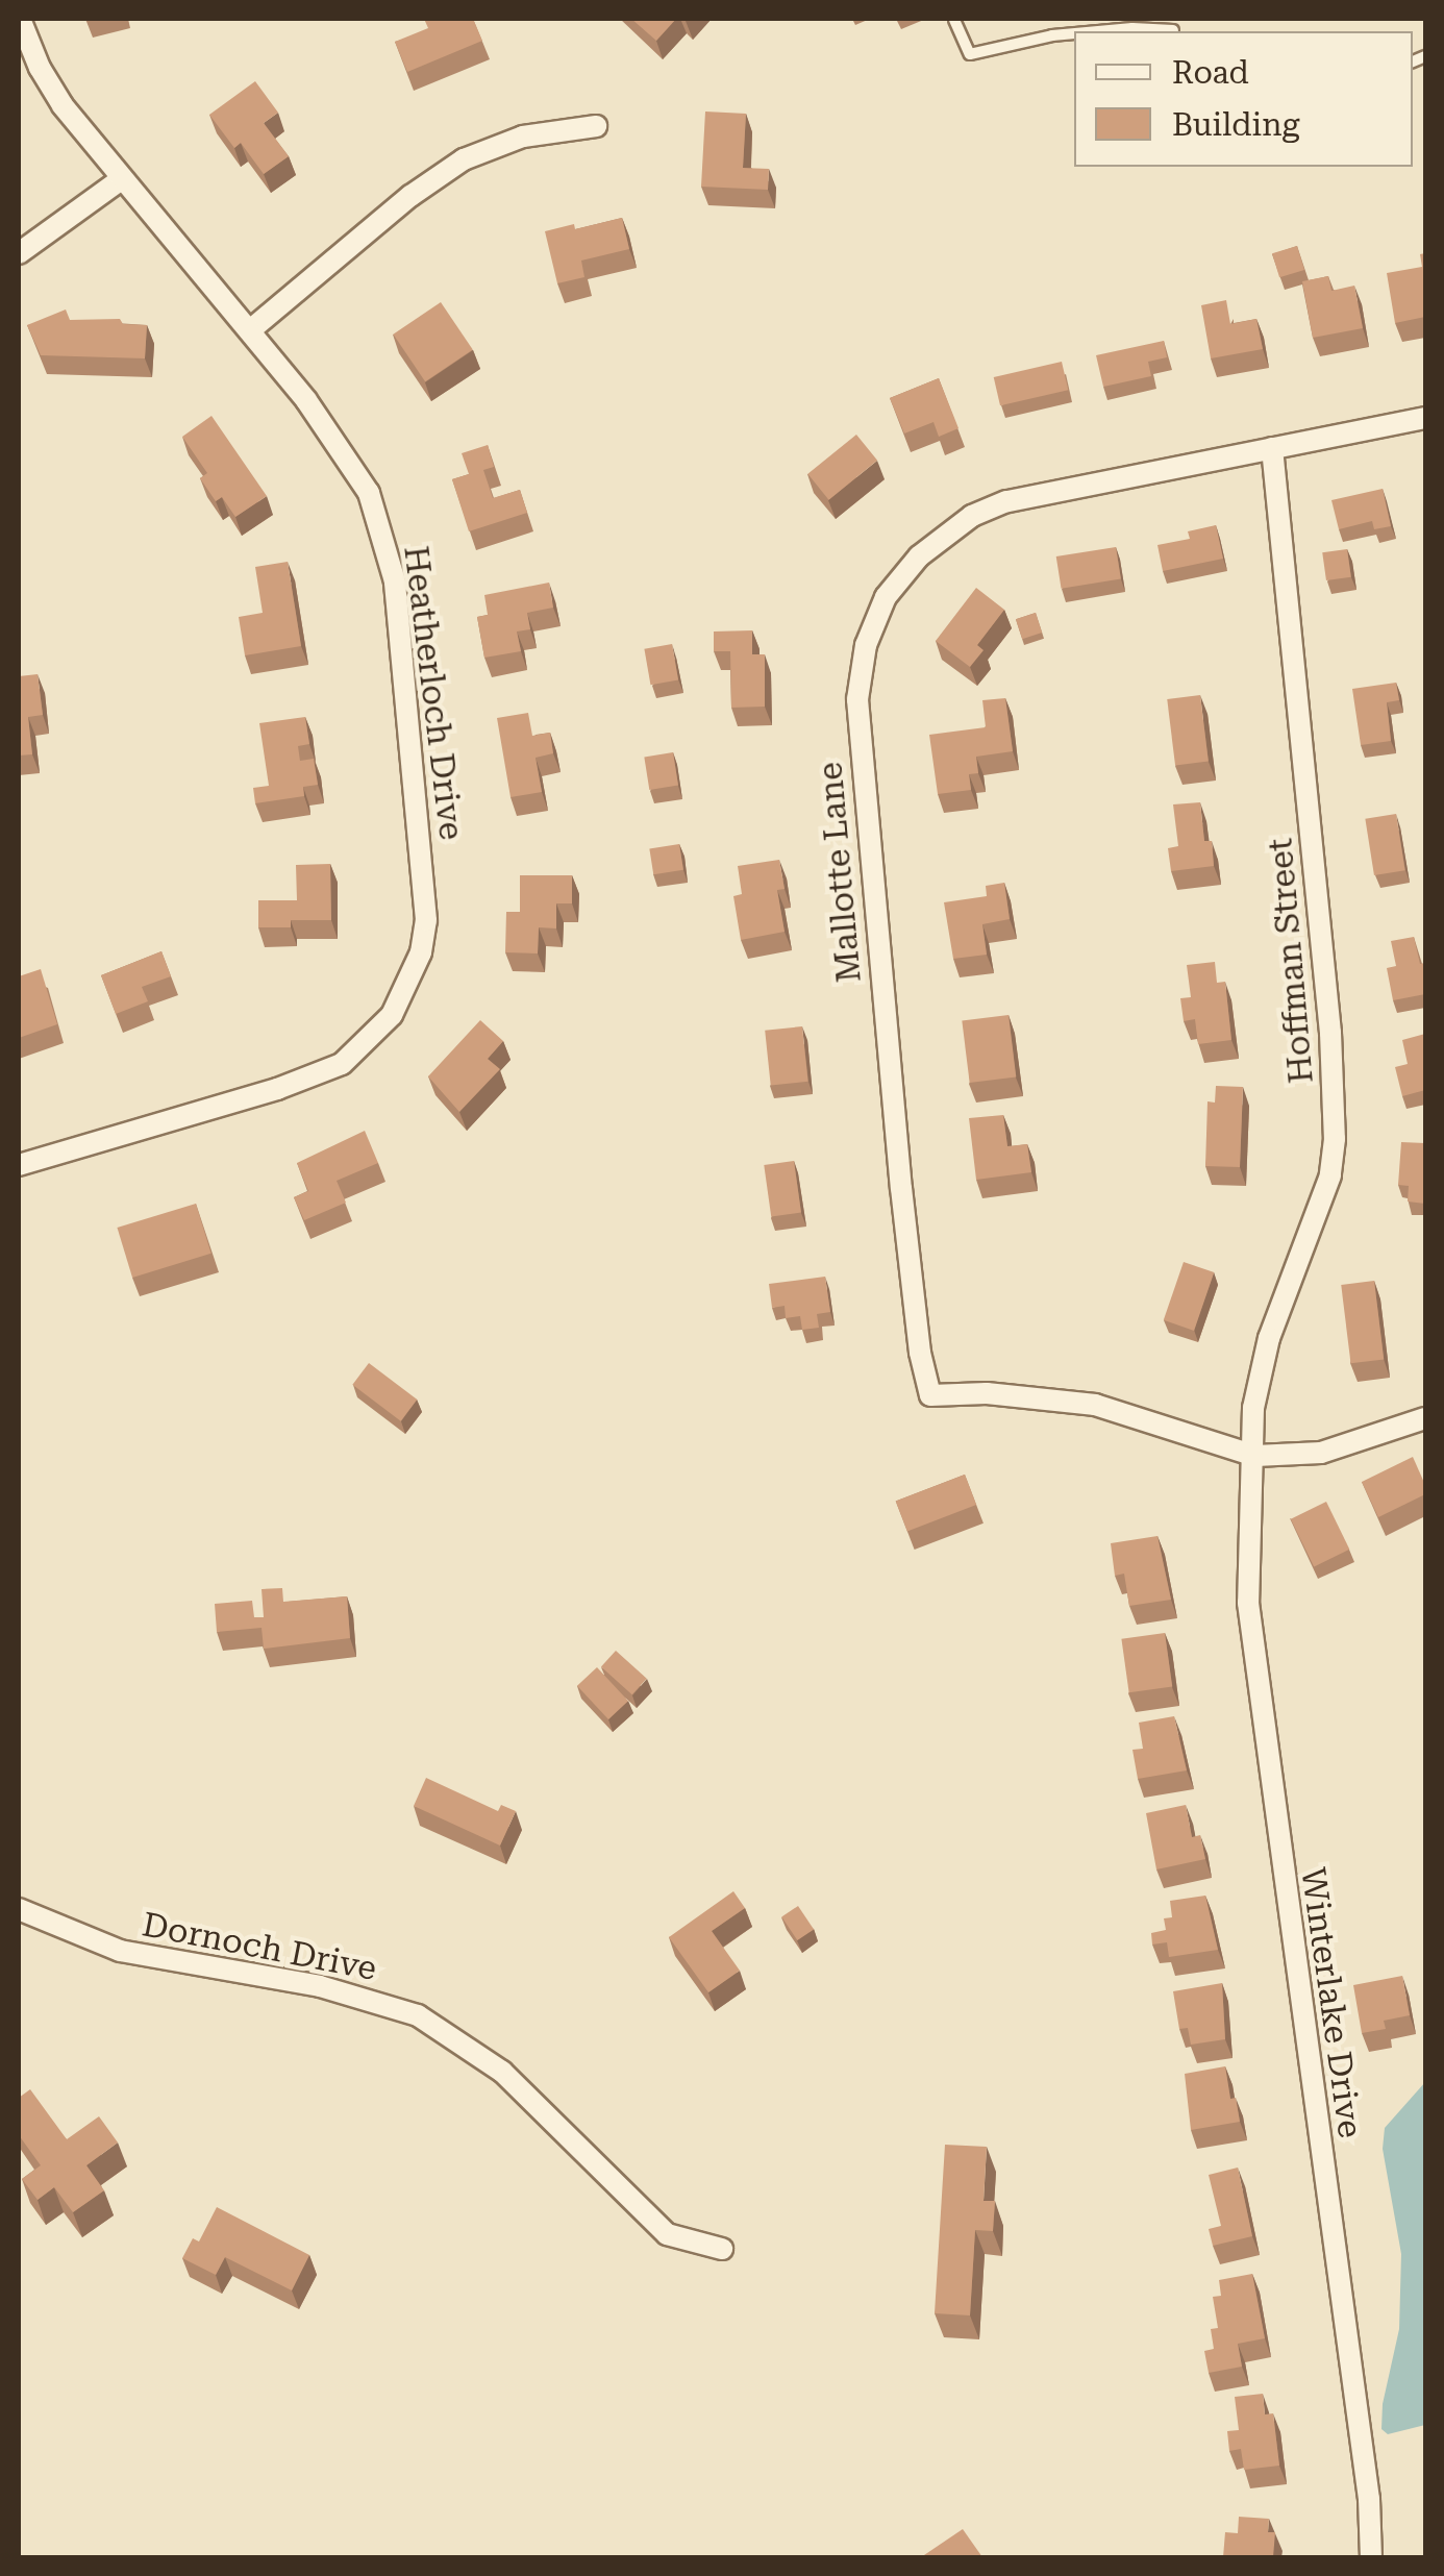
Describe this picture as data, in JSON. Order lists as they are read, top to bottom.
{
  "streets": {
    "street": [
      "Heatherloch Drive",
      "Mallotte Lane",
      "Hoffman Street",
      "Dornoch Drive",
      "Winterlake Drive"
    ]
  },
  "crossings": [
    ["Mallotte Lane", "Hoffman Street"],
    ["Mallotte Lane", "Winterlake Drive"],
    ["Hoffman Street", "Winterlake Drive"]
  ],
  "legend": ["Road", "Building"]
}
